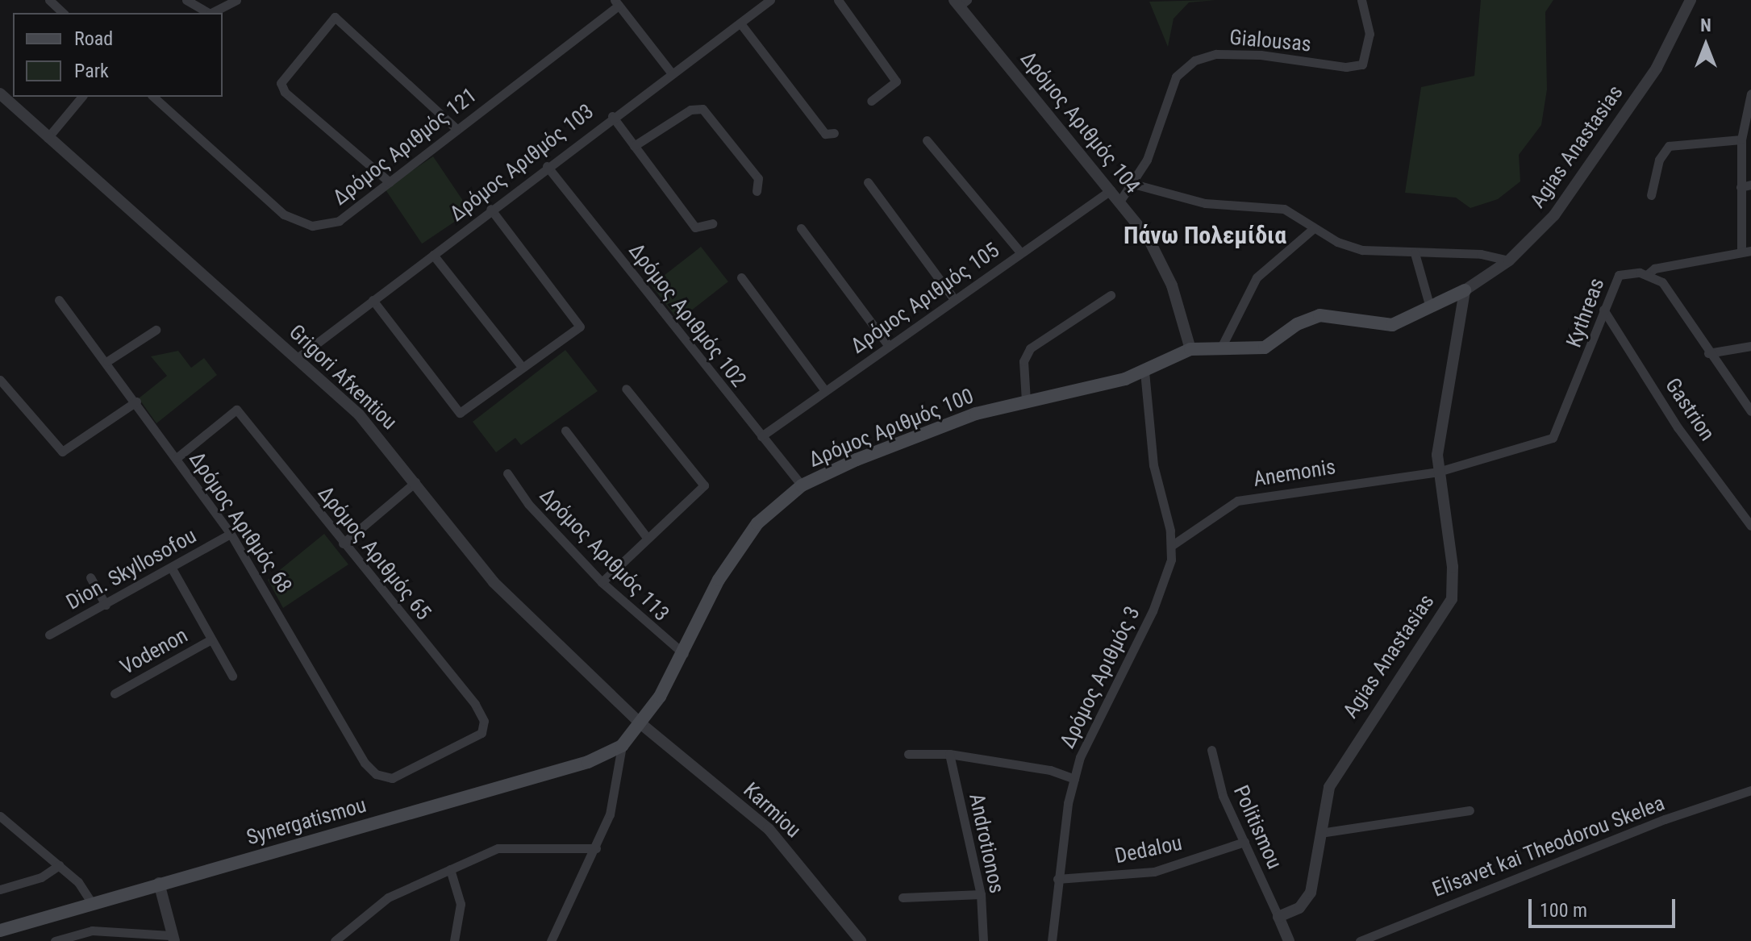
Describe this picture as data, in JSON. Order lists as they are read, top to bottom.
{
  "streets": {
    "main road": ["Agias Anastasias", "Δρόμος Αριθμός 100", "Synergatismou"],
    "street": [
      "Gialousas",
      "Δρόμος Αριθμός 104",
      "Δρόμος Αριθμός 121",
      "Δρόμος Αριθμός 103",
      "Δρόμος Αριθμός 105",
      "Kythreas",
      "Δρόμος Αριθμός 102",
      "Grigori Afxentiou",
      "Gastrion",
      "Anemonis",
      "Δρόμος Αριθμός 68",
      "Δρόμος Αριθμός 65",
      "Δρόμος Αριθμός 113",
      "Dion. Skyllosofou",
      "Vodenon",
      "Δρόμος Αριθμός 3",
      "Karmiou",
      "Politismou",
      "Androtionos",
      "Elisavet kai Theodorou Skelea",
      "Dedalou"
    ]
  },
  "crossings": [
    ["Gialousas", "Δρόμος Αριθμός 104"],
    ["Δρόμος Αριθμός 104", "Agias Anastasias"],
    ["Δρόμος Αριθμός 104", "Δρόμος Αριθμός 105"],
    ["Δρόμος Αριθμός 104", "Δρόμος Αριθμός 100"],
    ["Agias Anastasias", "Kythreas"],
    ["Agias Anastasias", "Δρόμος Αριθμός 100"],
    ["Agias Anastasias", "Anemonis"],
    ["Agias Anastasias", "Politismou"],
    ["Δρόμος Αριθμός 103", "Δρόμος Αριθμός 102"],
    ["Δρόμος Αριθμός 103", "Grigori Afxentiou"],
    ["Δρόμος Αριθμός 105", "Δρόμος Αριθμός 102"],
    ["Kythreas", "Gastrion"],
    ["Kythreas", "Anemonis"],
    ["Δρόμος Αριθμός 102", "Δρόμος Αριθμός 100"],
    ["Grigori Afxentiou", "Δρόμος Αριθμός 100"],
    ["Grigori Afxentiou", "Karmiou"],
    ["Δρόμος Αριθμός 100", "Δρόμος Αριθμός 113"],
    ["Δρόμος Αριθμός 100", "Karmiou"],
    ["Δρόμος Αριθμός 100", "Synergatismou"],
    ["Anemonis", "Δρόμος Αριθμός 3"],
    ["Δρόμος Αριθμός 68", "Δρόμος Αριθμός 65"],
    ["Δρόμος Αριθμός 68", "Dion. Skyllosofou"],
    ["Δρόμος Αριθμός 3", "Dedalou"],
    ["Politismou", "Dedalou"]
  ],
  "districts": ["Πάνω Πολεμίδια"],
  "legend": ["Road", "Park"],
  "scale_bar": "100 m",
  "north": "top"
}
